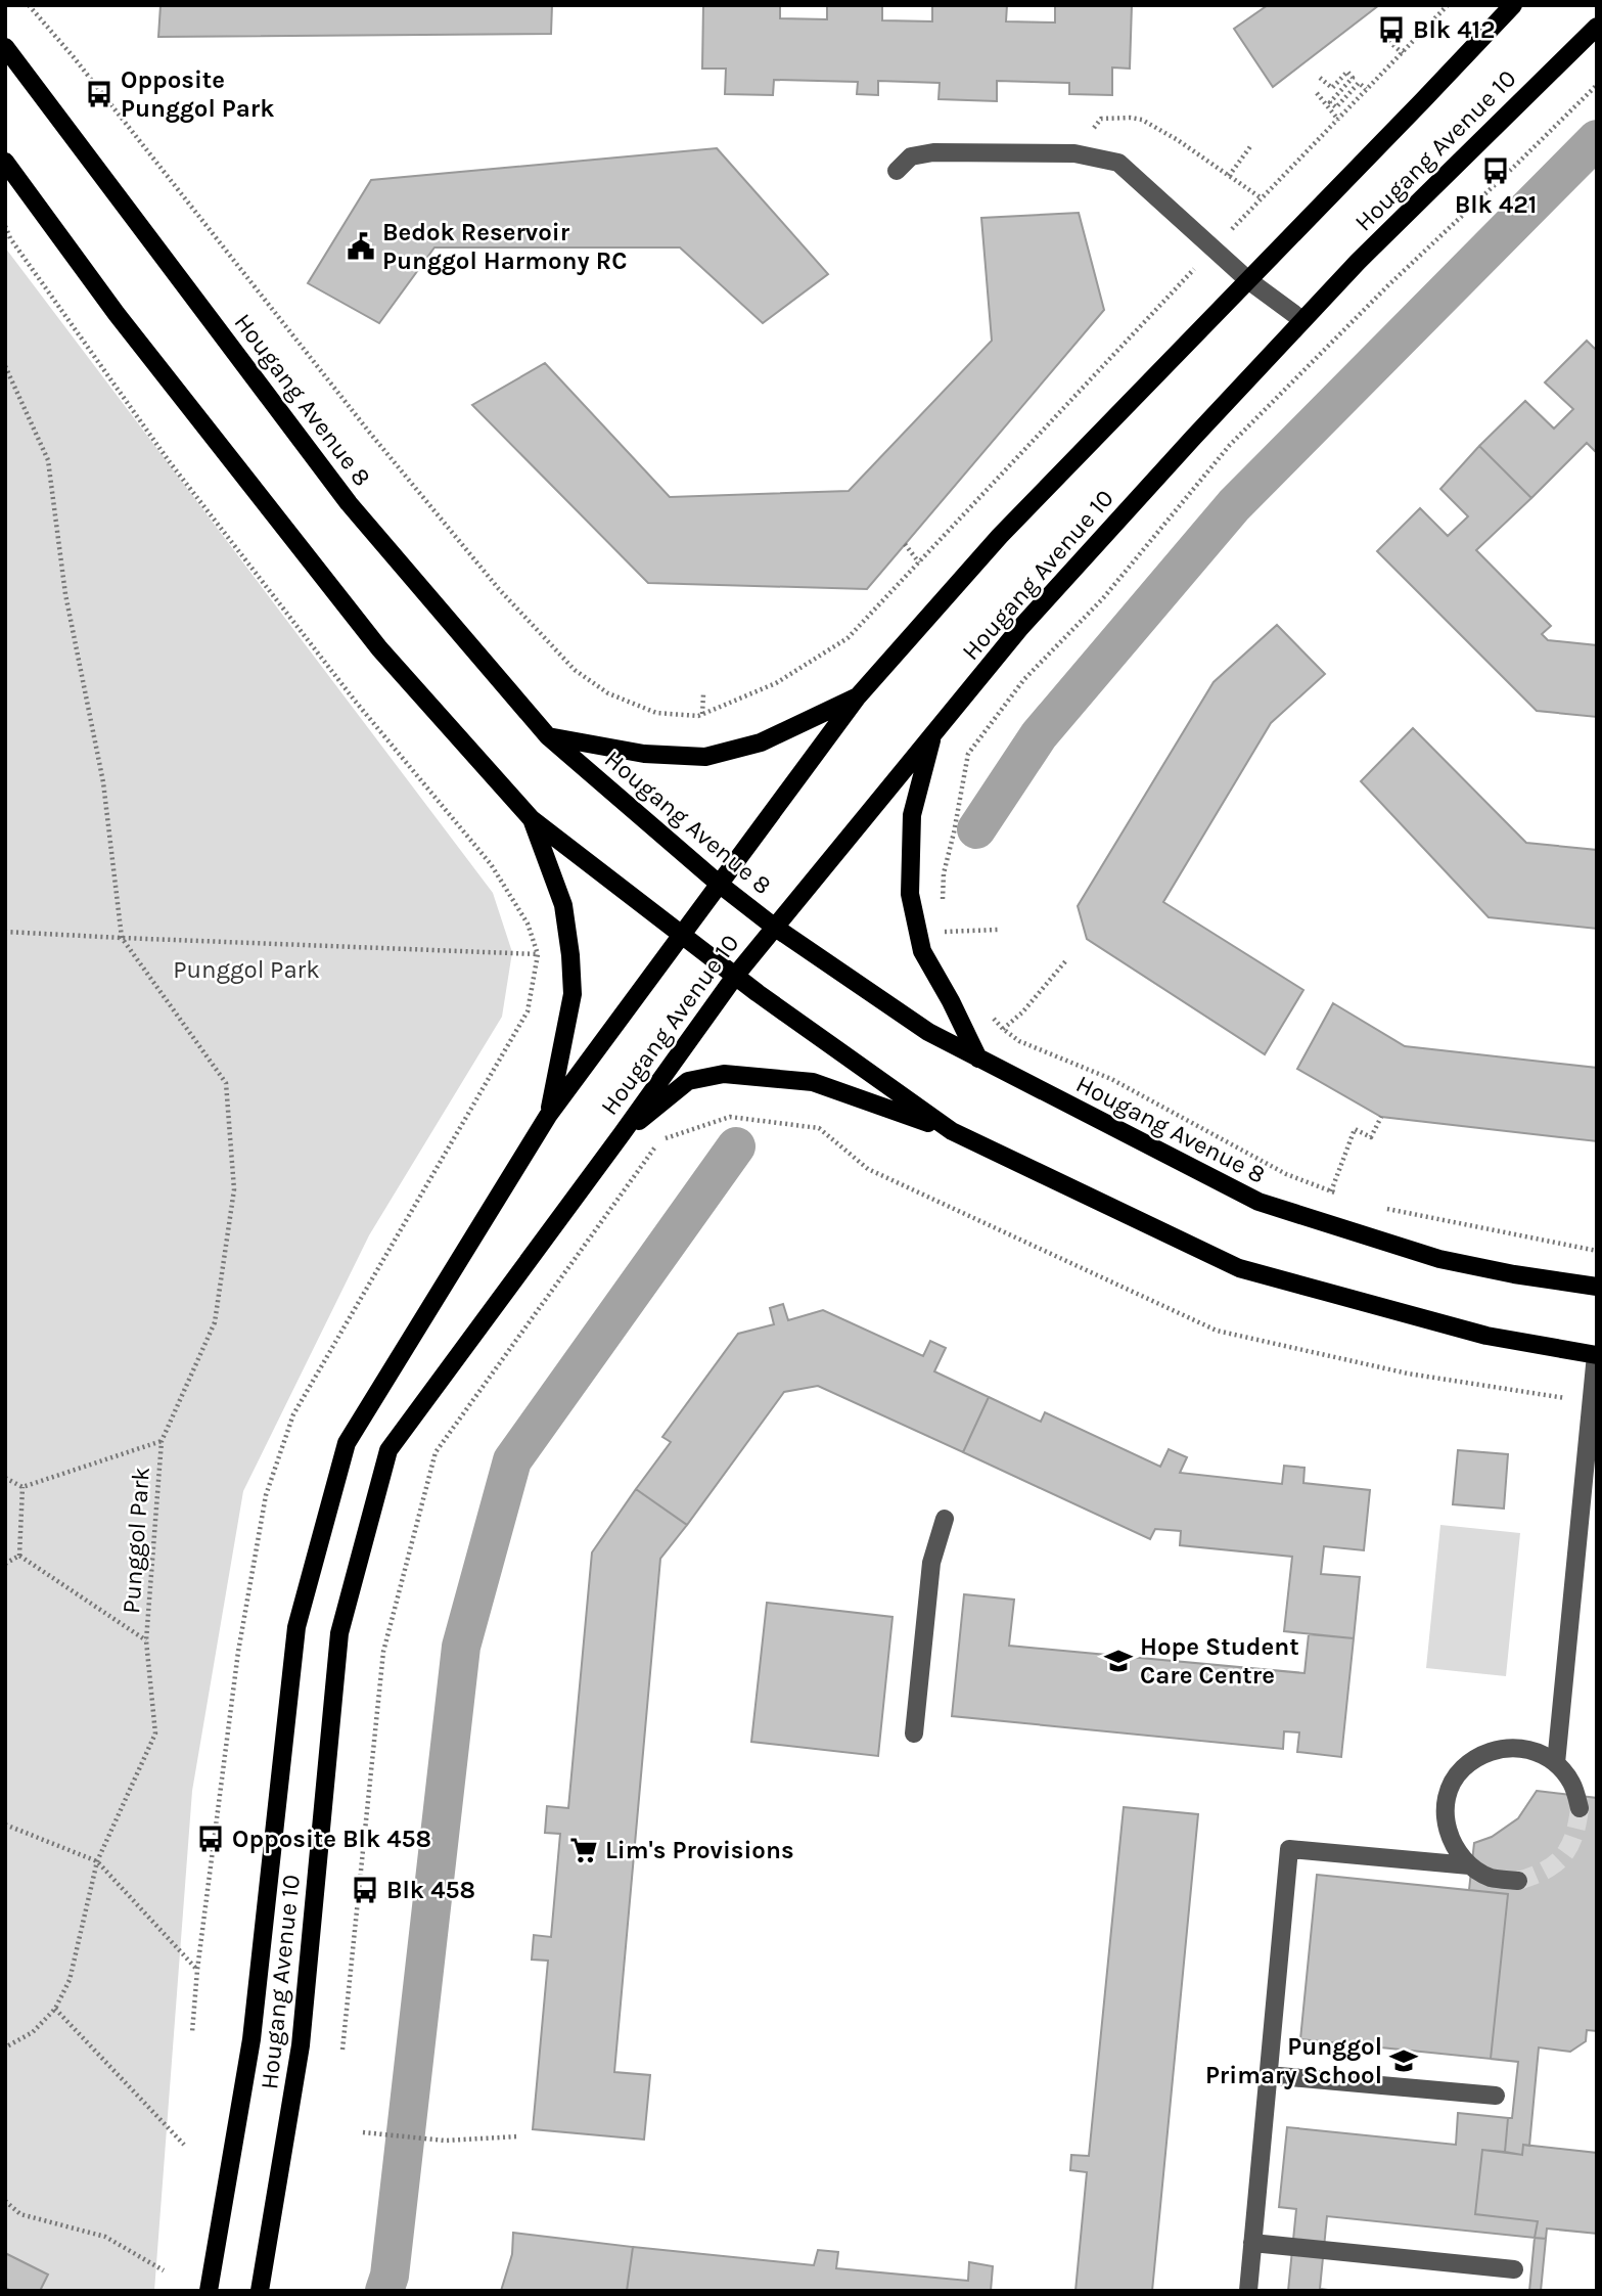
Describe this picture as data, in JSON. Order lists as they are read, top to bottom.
{
  "streets": {
    "main road": ["Hougang Avenue 10", "Hougang Avenue 8"],
    "path": ["Punggol Park"]
  },
  "crossings": [
    ["Hougang Avenue 10", "Hougang Avenue 8"]
  ],
  "parks": ["Punggol Park"],
  "places": {
    "bus stop": [
      "Blk 412",
      "Opposite Punggol Park",
      "Blk 421",
      "Opposite Blk 458",
      "Blk 458"
    ],
    "public building": ["Bedok Reservoir Punggol Harmony RC"],
    "school or university": ["Hope Student Care Centre", "Punggol Primary School"],
    "supermarket": ["Lim's Provisions"]
  }
}
